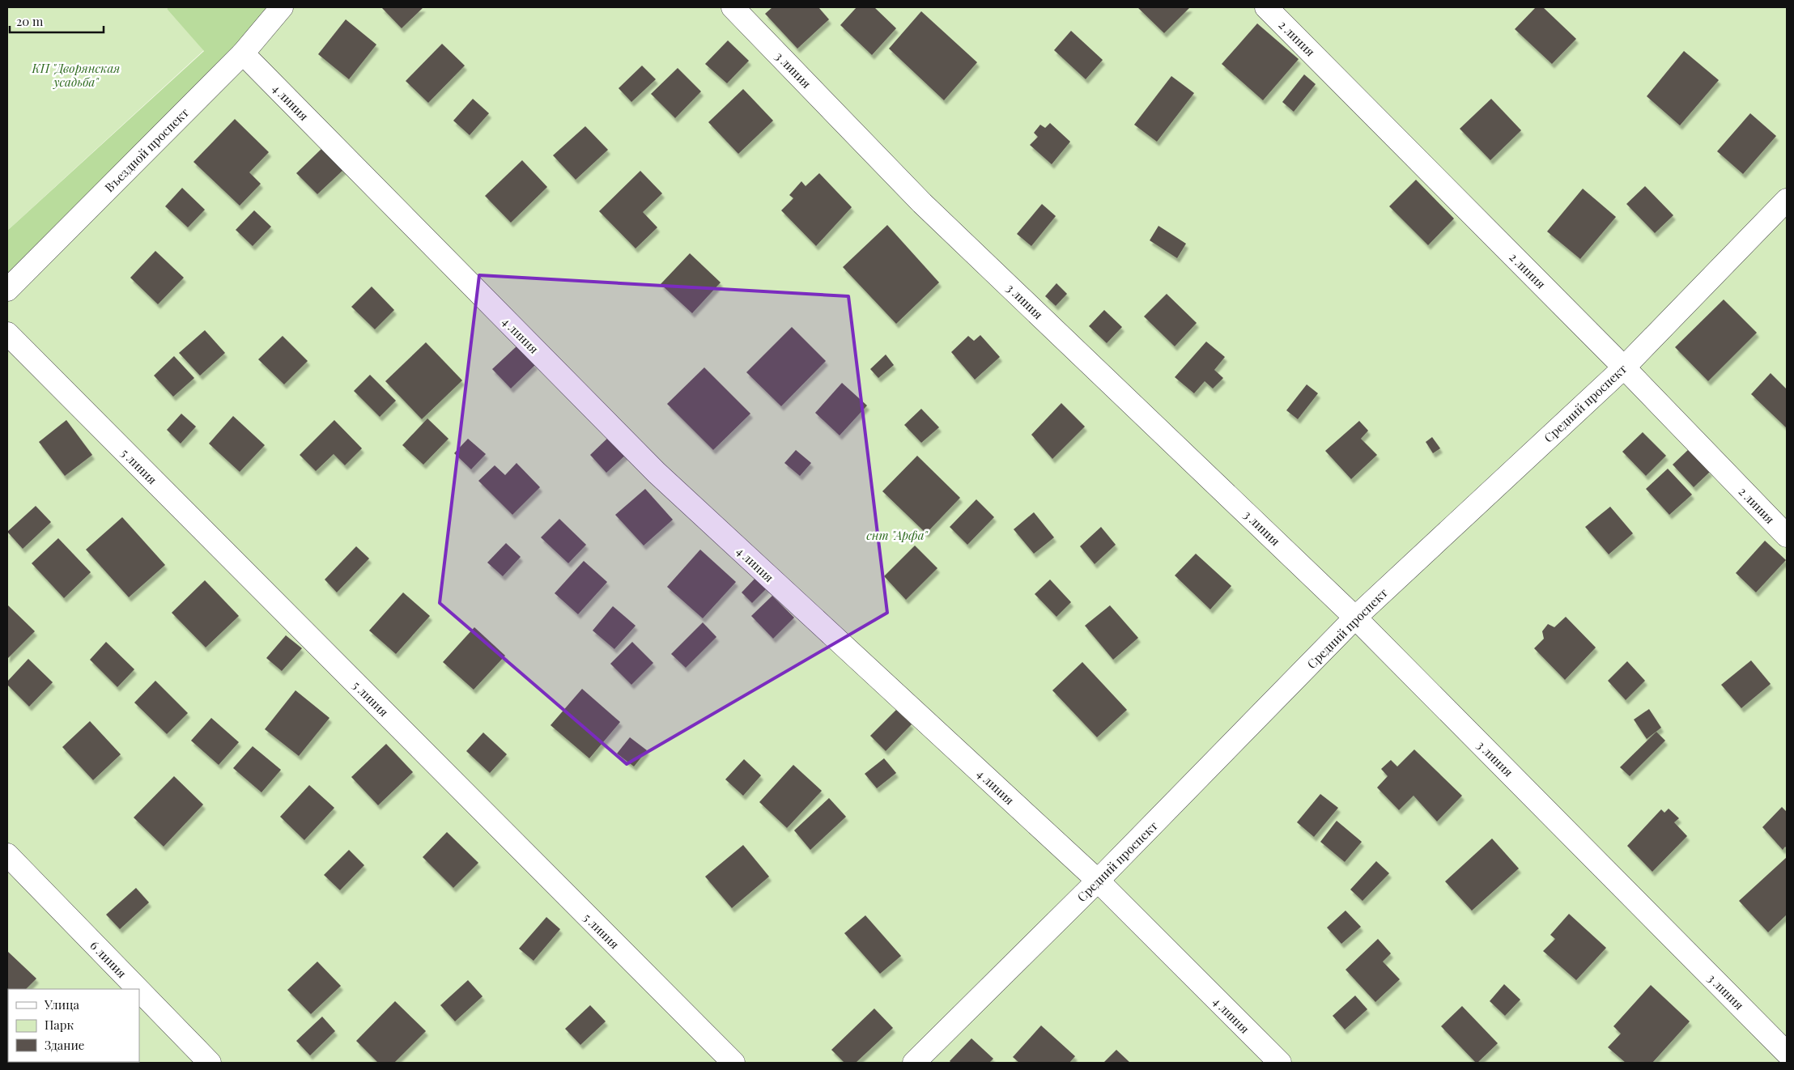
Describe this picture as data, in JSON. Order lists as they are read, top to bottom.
{
  "streets": {
    "street": [
      "2 линия",
      "3 линия",
      "4 линия",
      "Въездной проспект",
      "Средний проспект",
      "5 линия",
      "6 линия"
    ]
  },
  "crossings": [
    ["2 линия", "Средний проспект"],
    ["3 линия", "Средний проспект"],
    ["4 линия", "Въездной проспект"],
    ["4 линия", "Средний проспект"]
  ],
  "parks": ["КП \"Дворянская усадьба\"", "снт \"Арфа\""],
  "legend": ["Улица", "Парк", "Здание"],
  "scale_bar": "20 m"
}
